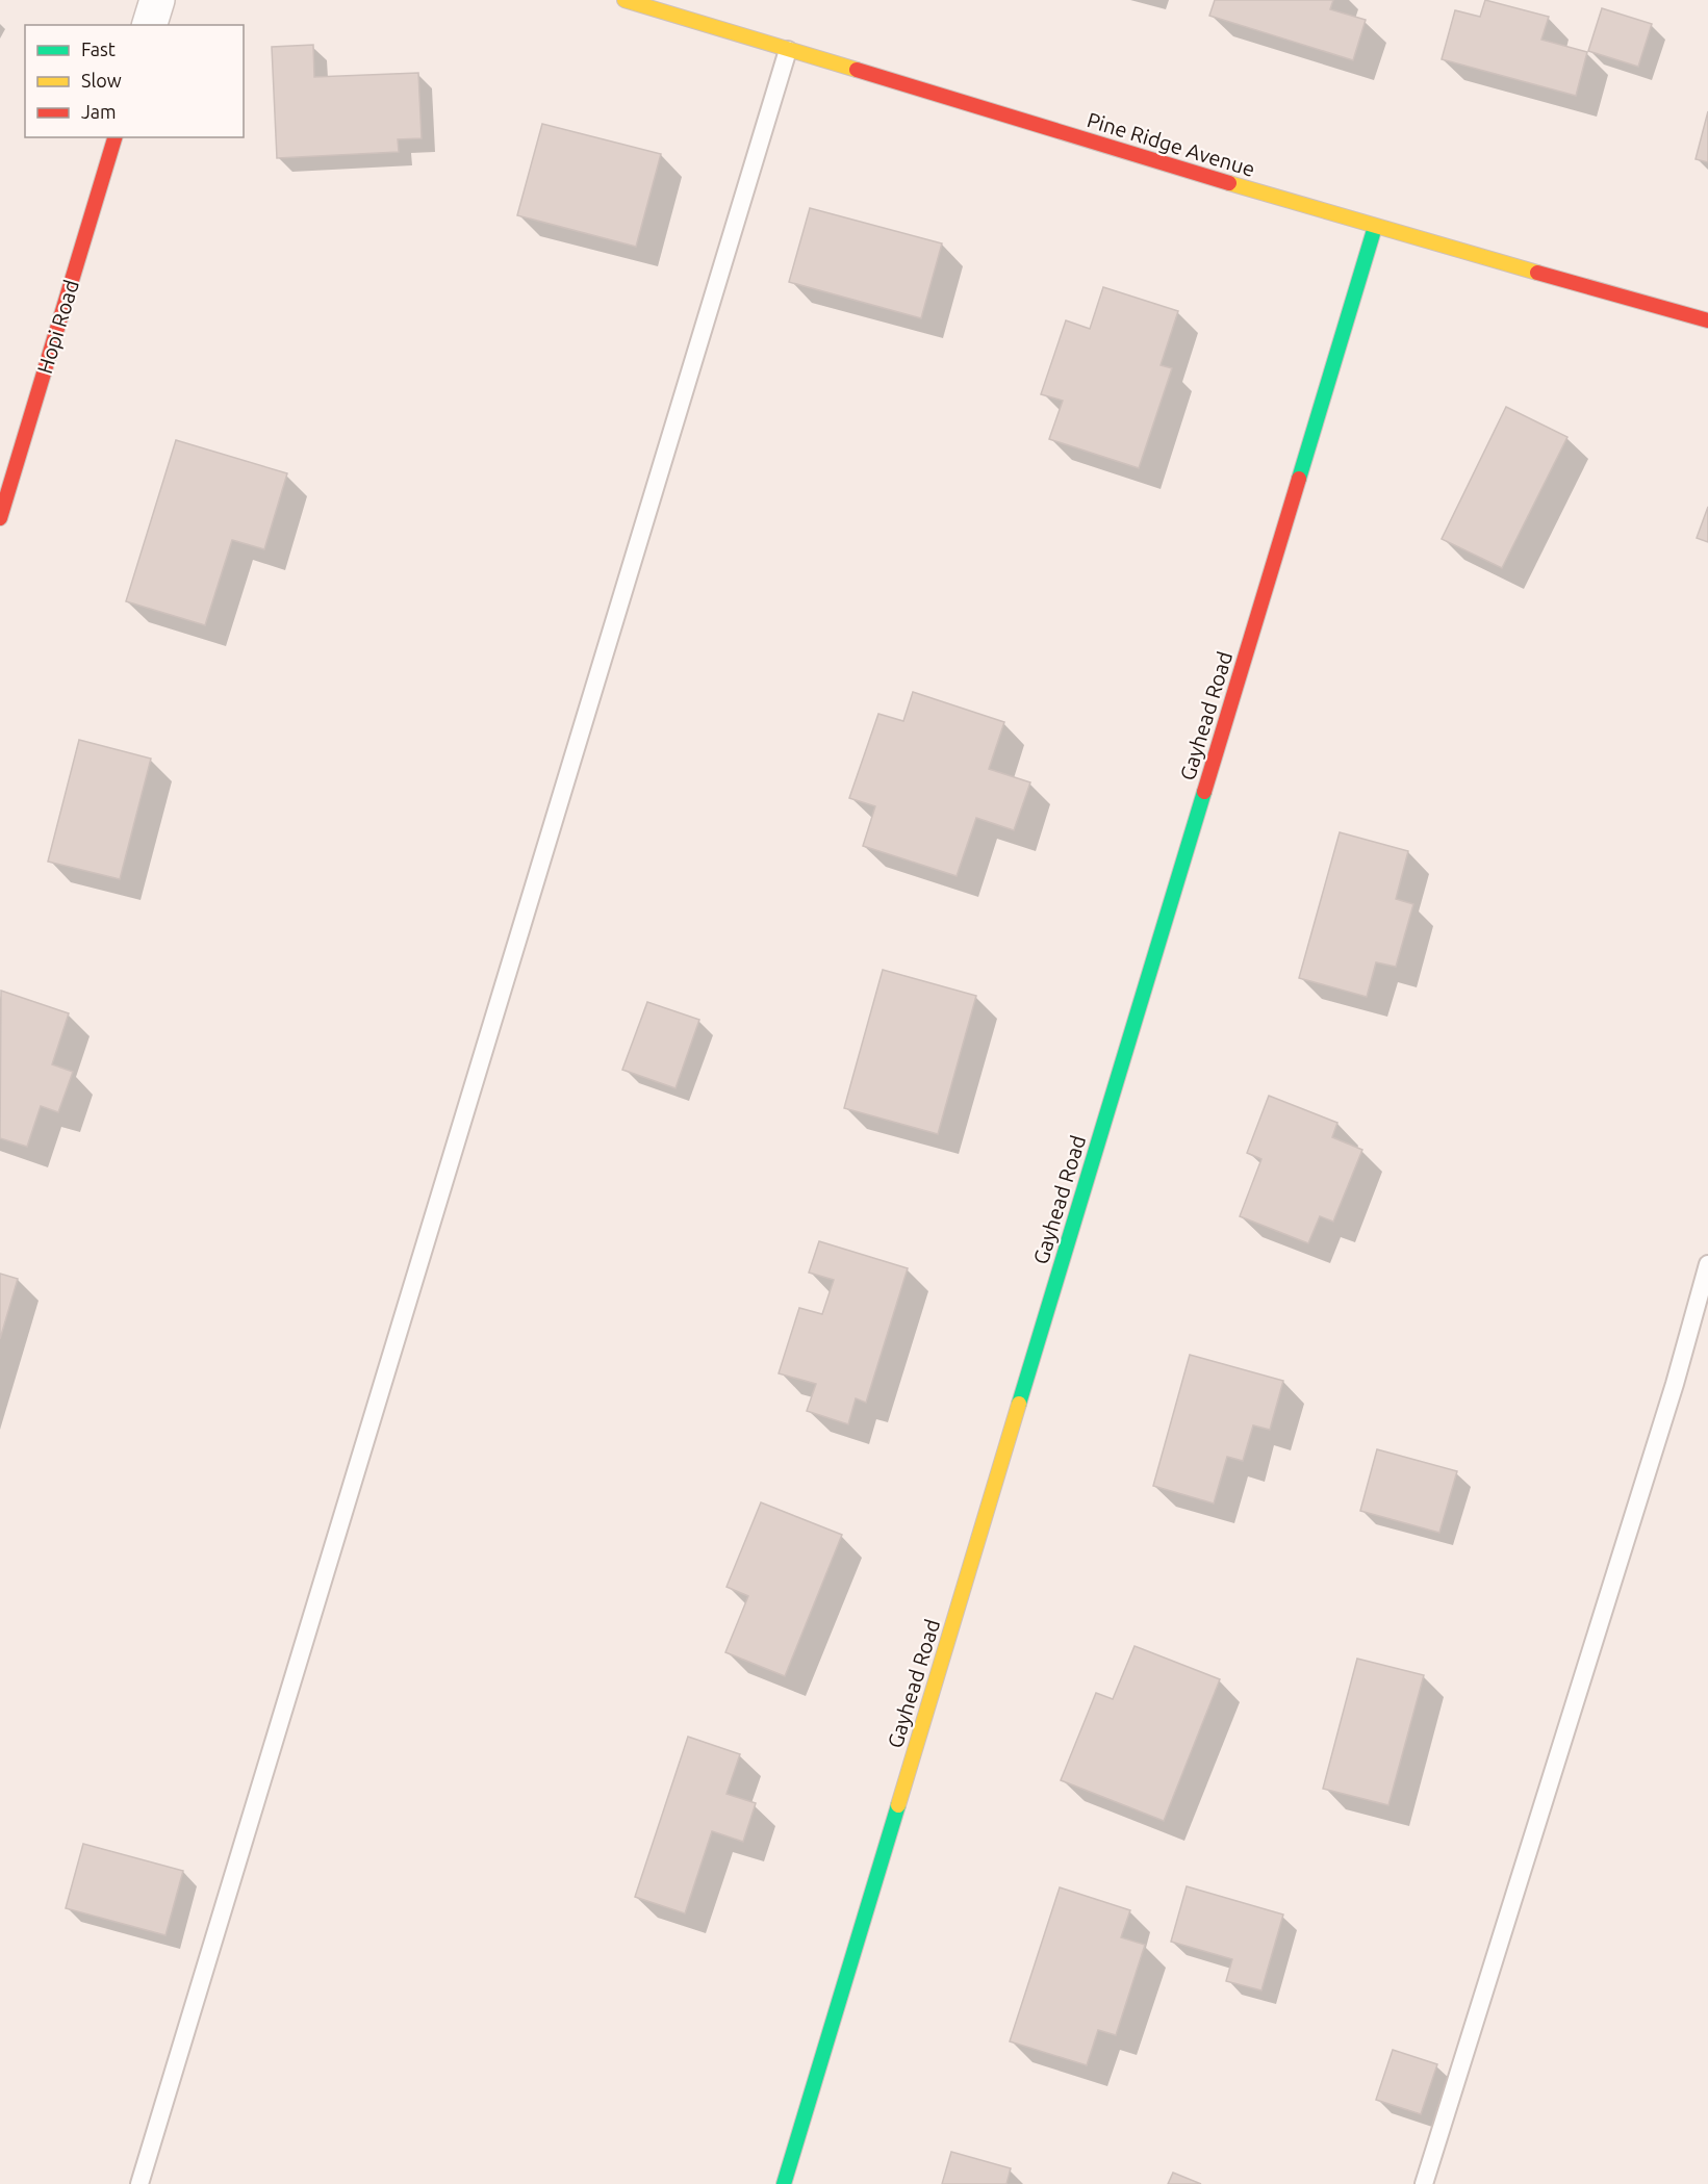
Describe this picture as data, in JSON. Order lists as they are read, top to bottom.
{
  "streets": {
    "street": ["Pine Ridge Avenue", "Hopi Road", "Gayhead Road"]
  },
  "crossings": [
    ["Pine Ridge Avenue", "Gayhead Road"]
  ],
  "legend": ["Fast", "Slow", "Jam"]
}
